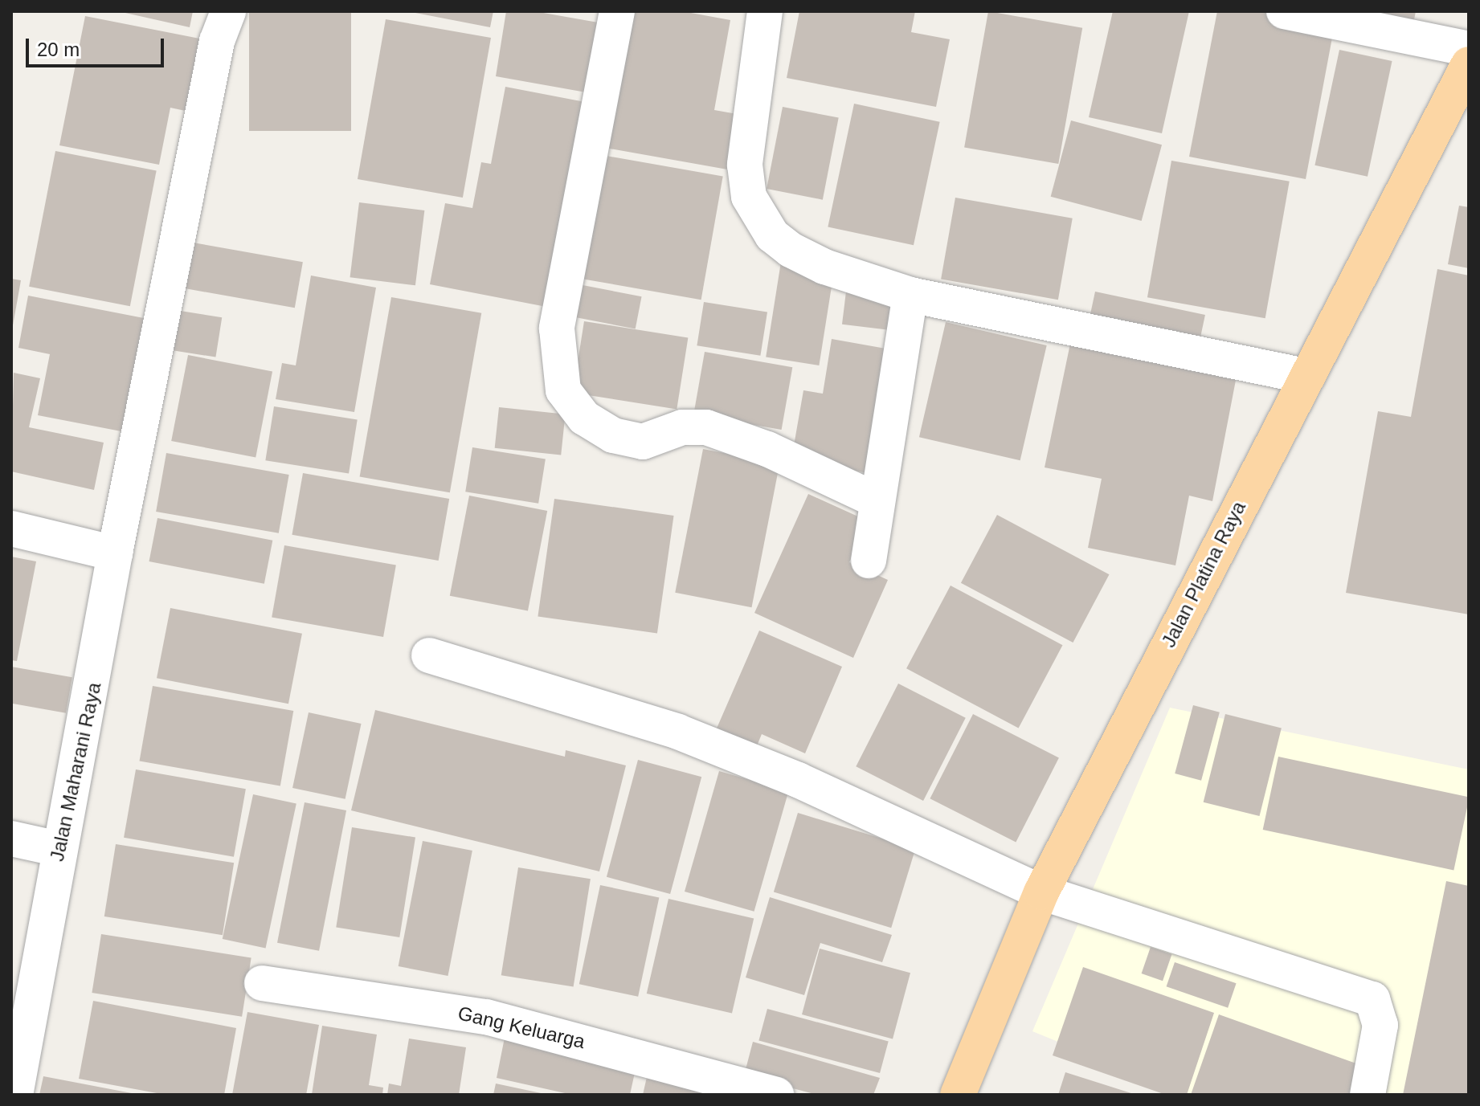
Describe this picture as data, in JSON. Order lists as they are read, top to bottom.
{
  "streets": {
    "main road": ["Jalan Platina Raya"],
    "street": ["Jalan Maharani Raya", "Gang Keluarga"]
  },
  "scale_bar": "20 m"
}
